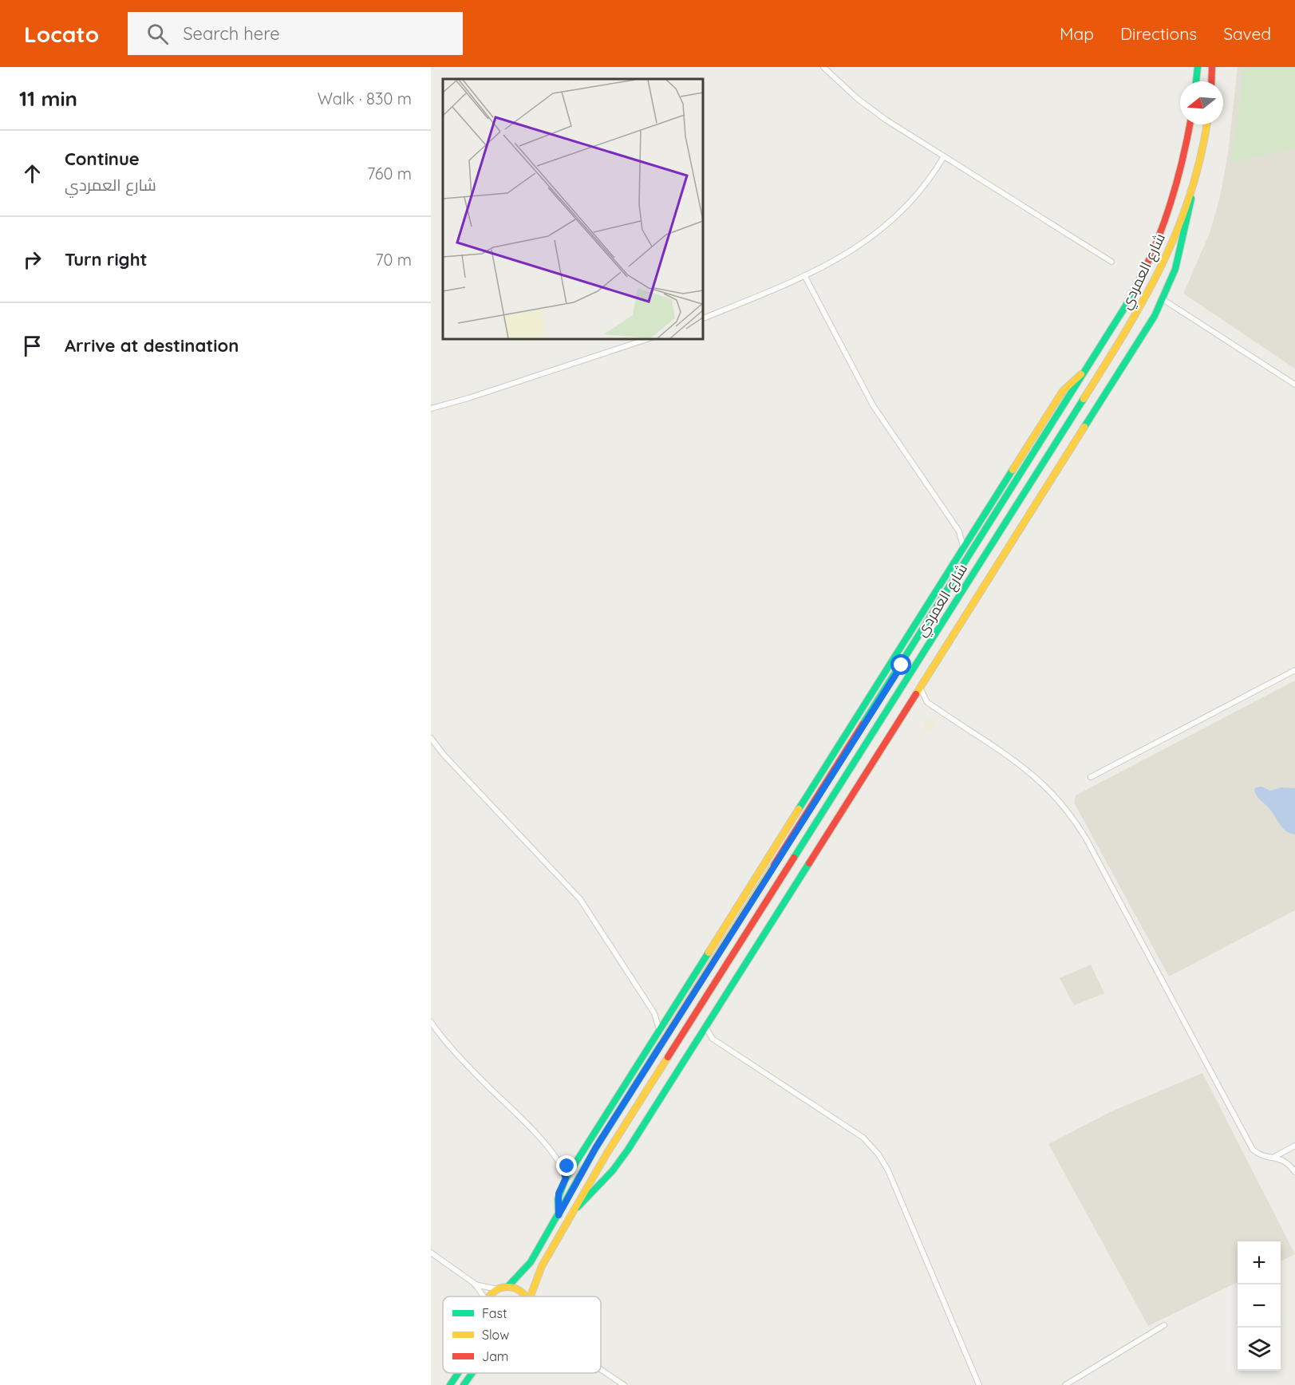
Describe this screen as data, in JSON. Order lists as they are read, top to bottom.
{
  "streets": {
    "main road": ["شارع العمردي"]
  },
  "legend": ["Fast", "Slow", "Jam"],
  "north": "left",
  "page": {
    "header": "Locato",
    "search": "Search here",
    "nav": ["Map", "Directions", "Saved"],
    "heading": ["11 min", "Walk · 830 m"],
    "list": [
      ["Continue", "شارع العمردي", "760 m"],
      ["Turn right", "70 m"],
      "Arrive at destination"
    ],
    "map_buttons": ["+", "−"]
  }
}
